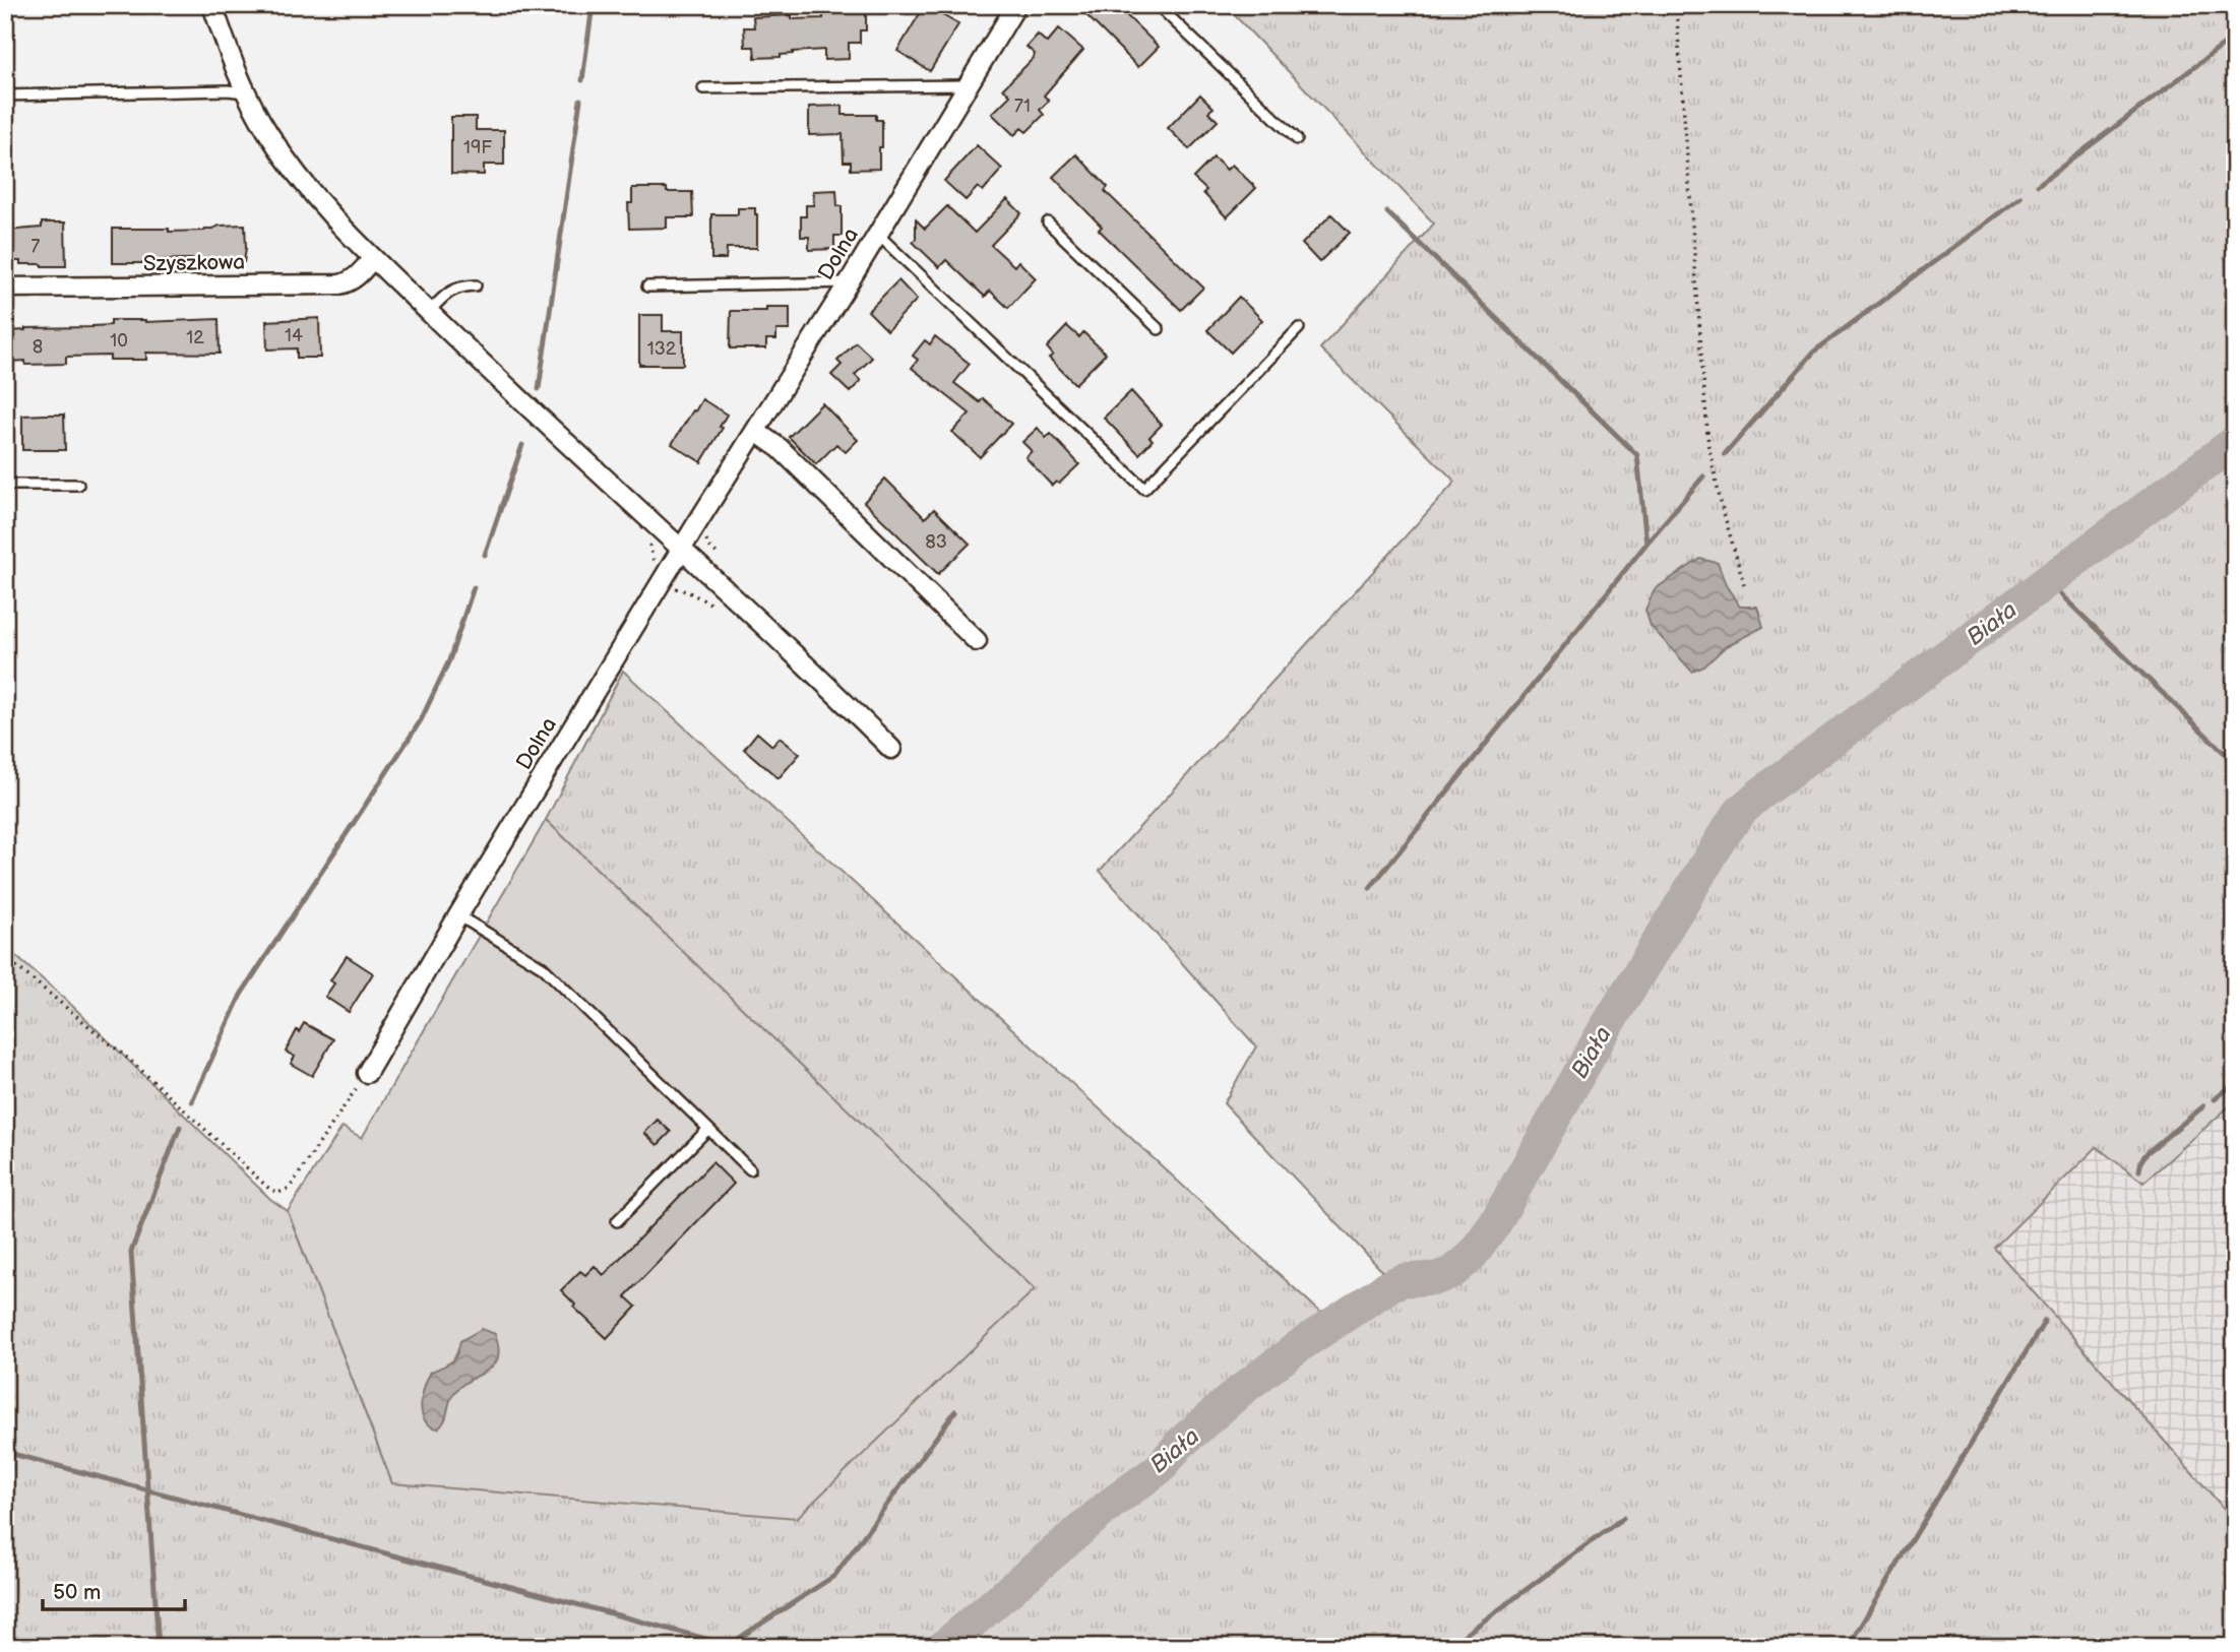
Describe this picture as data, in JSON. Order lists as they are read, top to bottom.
{
  "streets": {
    "street": ["Dolna", "Szyszkowa"]
  },
  "water": ["Biała"],
  "house_numbers": [
    "71",
    "19F",
    "7",
    "14",
    "12",
    "10",
    "8",
    "132",
    "83"
  ],
  "scale_bar": "50 m"
}
